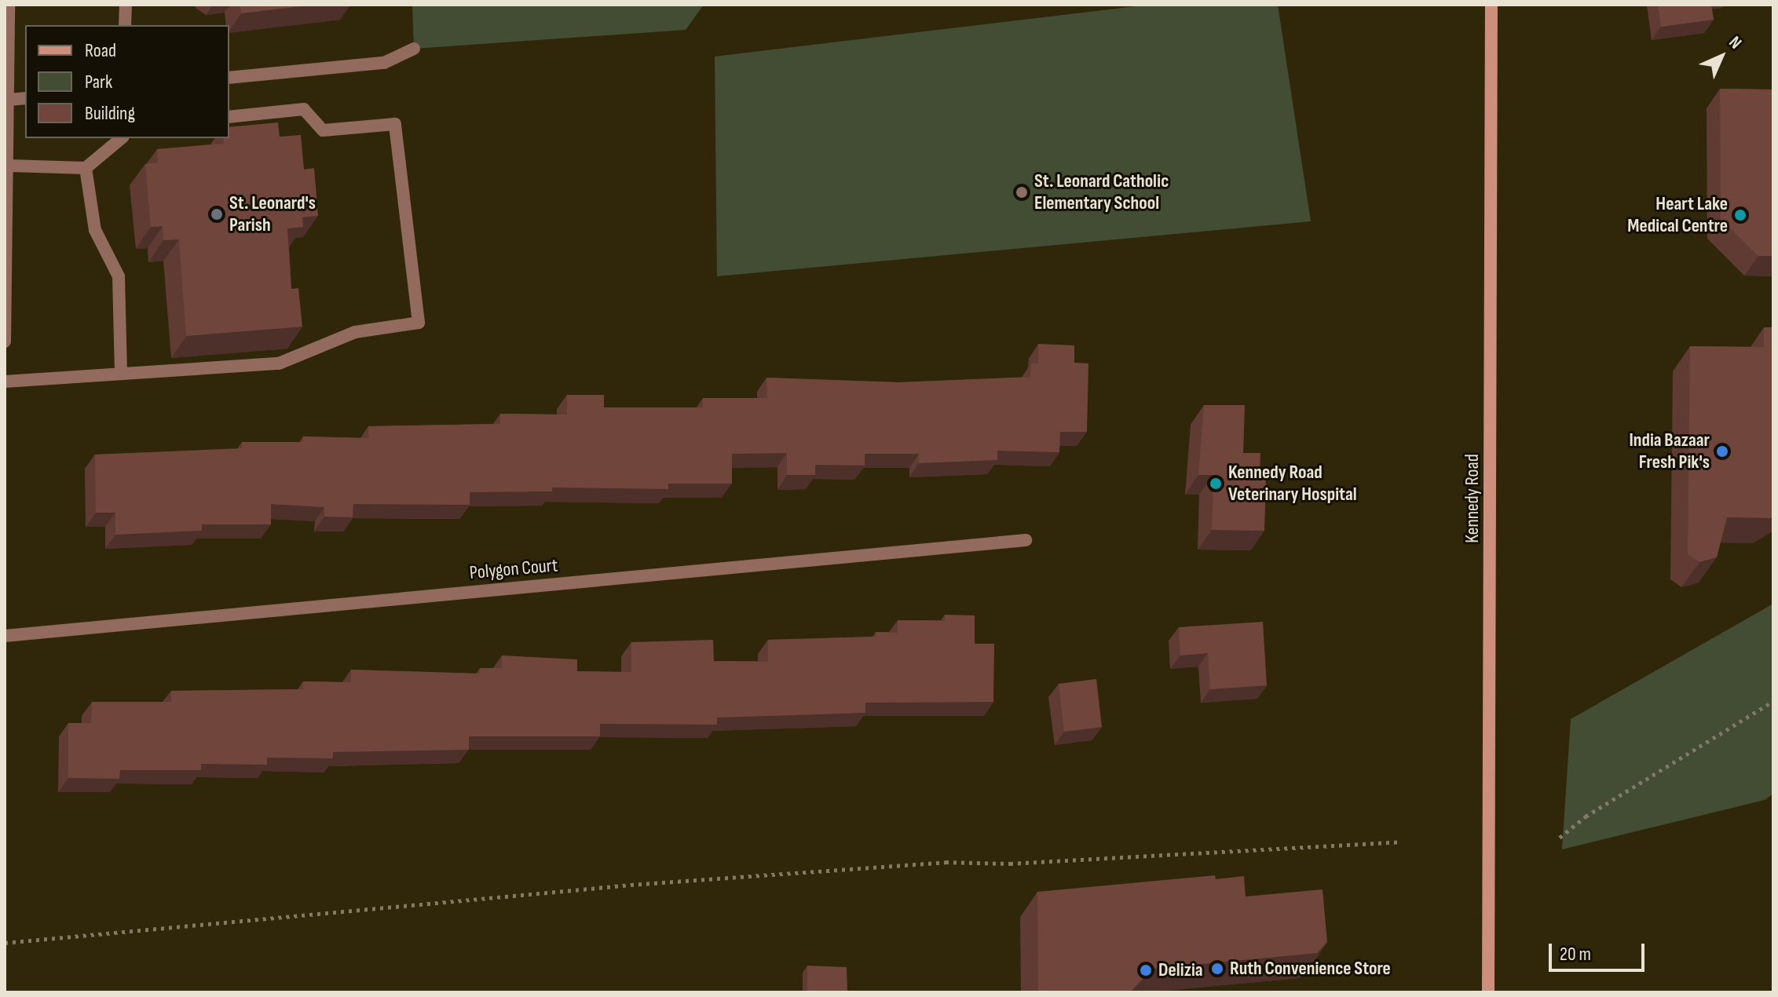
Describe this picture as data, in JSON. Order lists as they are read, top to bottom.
{
  "streets": {
    "main road": ["Kennedy Road"],
    "street": ["Polygon Court"]
  },
  "places": [
    "St. Leonard Catholic Elementary School",
    "St. Leonard's Parish",
    "Heart Lake Medical Centre",
    "India Bazaar Fresh Pik's",
    "Kennedy Road Veterinary Hospital",
    "Ruth Convenience Store",
    "Delizia"
  ],
  "legend": ["Road", "Park", "Building"],
  "scale_bar": "20 m",
  "north": "top right"
}
